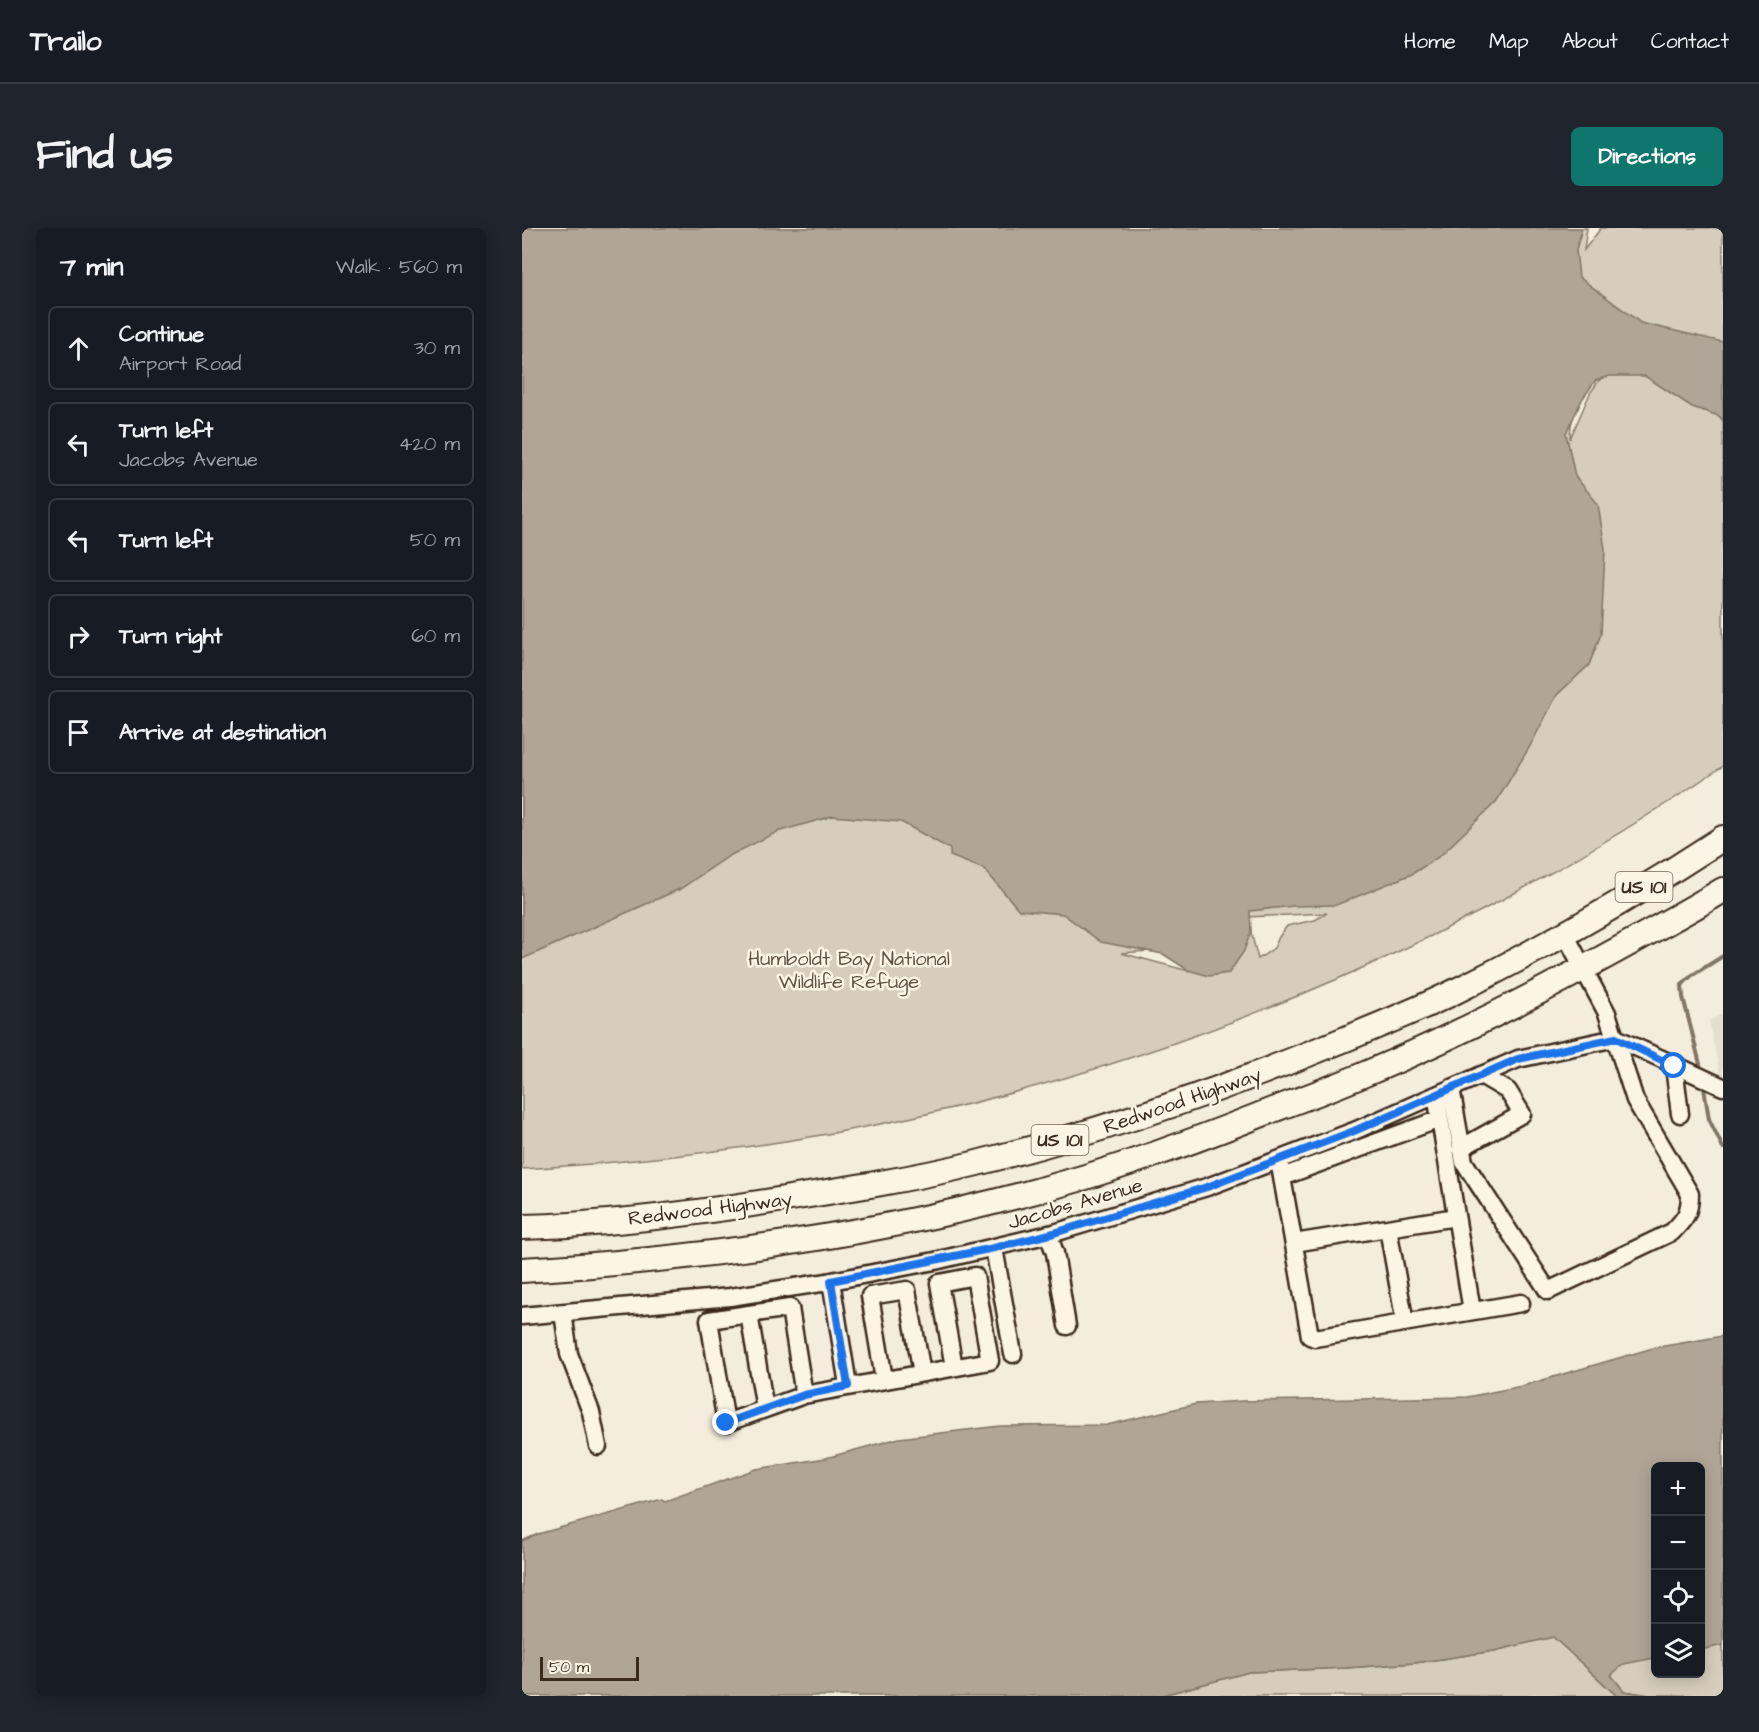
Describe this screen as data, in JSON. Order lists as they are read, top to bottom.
{
  "streets": {
    "highway": ["US 101", "Redwood Highway"],
    "street": ["Jacobs Avenue"]
  },
  "parks": ["Humboldt Bay National Wildlife Refuge"],
  "scale_bar": "50 m",
  "page": {
    "header": "Trailo",
    "nav": [
      "Home",
      "Map",
      "About",
      "Contact"
    ],
    "title": "Find us",
    "buttons": "Directions",
    "heading": ["7 min", "Walk · 560 m"],
    "list": [
      ["Continue", "Airport Road", "30 m"],
      ["Turn left", "Jacobs Avenue", "420 m"],
      ["Turn left", "50 m"],
      ["Turn right", "60 m"],
      "Arrive at destination"
    ],
    "map_buttons": ["+", "−"],
    "scale": "50 m"
  }
}
